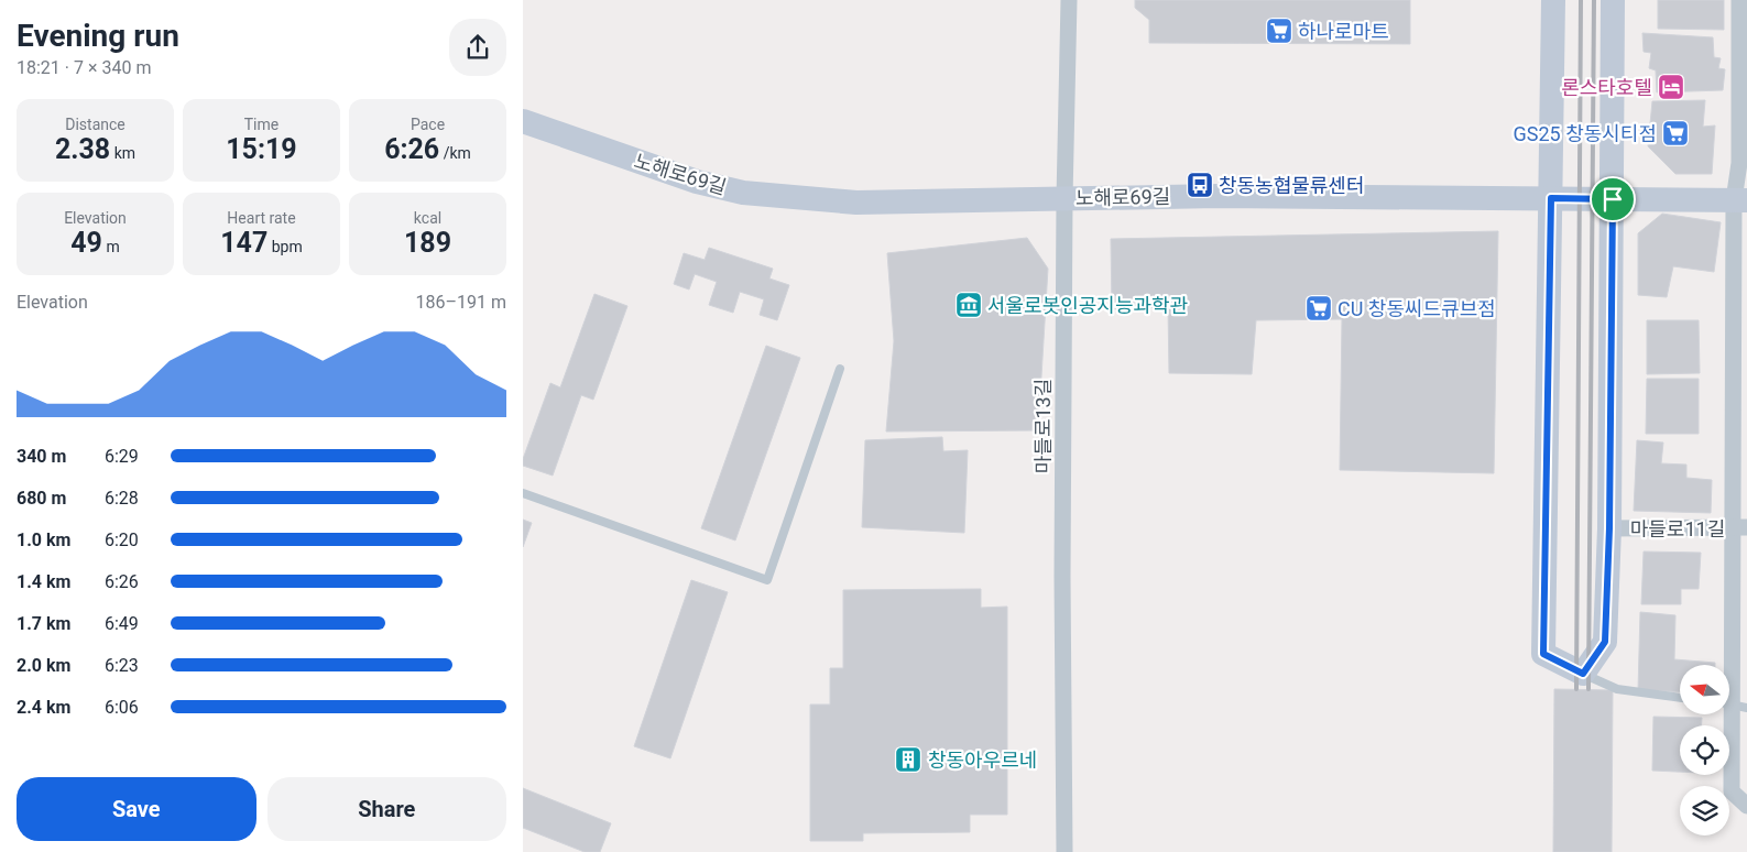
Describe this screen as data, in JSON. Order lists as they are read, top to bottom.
{
  "streets": {
    "main road": ["노해로69길", "마들로11길"],
    "street": ["마들로13길"]
  },
  "crossings": [
    ["노해로69길", "마들로13길"],
    ["노해로69길", "마들로11길"]
  ],
  "places": {
    "supermarket": ["하나로마트", "GS25 창동시티점", "CU 창동씨드큐브점"],
    "hotel": ["론스타호텔"],
    "bus stop": ["창동농협물류센터"],
    "museum": ["서울로봇인공지능과학관"],
    "building": ["창동아우르네"]
  },
  "north": "left",
  "page": {
    "heading": ["Evening run", "18:21 · 7 × 340 m"],
    "stats": [
      ["Distance", "2.38 km"],
      ["Time", "15:19"],
      ["Pace", "6:26 /km"],
      ["Elevation", "49 m"],
      ["Heart rate", "147 bpm"],
      ["kcal", "189"]
    ],
    "chart": ["Elevation", "186–191 m"],
    "list": [
      {
        "name": "340 m",
        "note": "6:29"
      },
      {
        "name": "680 m",
        "note": "6:28"
      },
      {
        "name": "1.0 km",
        "note": "6:20"
      },
      {
        "name": "1.4 km",
        "note": "6:26"
      },
      {
        "name": "1.7 km",
        "note": "6:49"
      },
      {
        "name": "2.0 km",
        "note": "6:23"
      },
      {
        "name": "2.4 km",
        "note": "6:06"
      }
    ],
    "buttons": ["Save", "Share"]
  }
}
